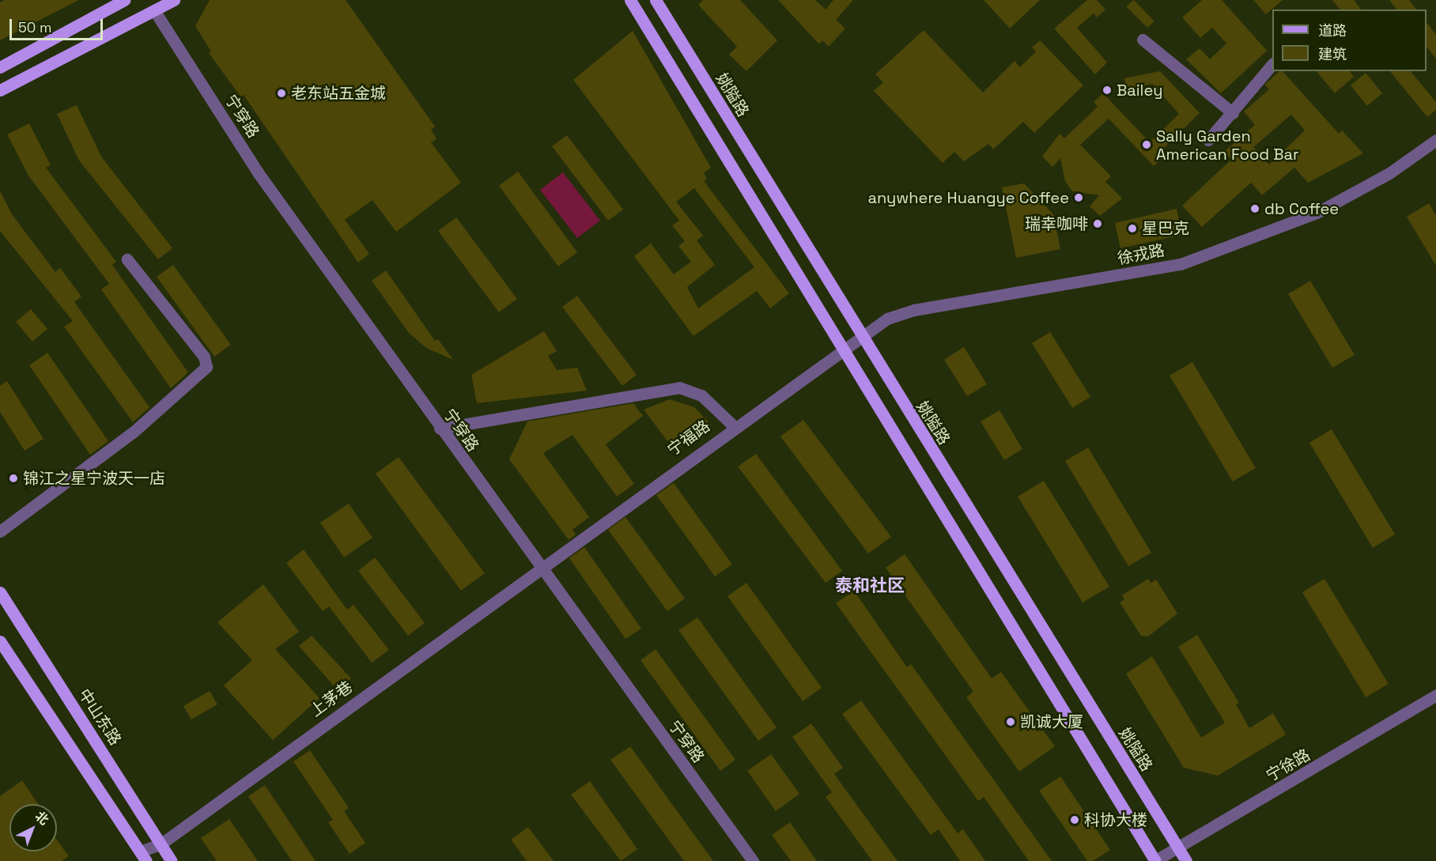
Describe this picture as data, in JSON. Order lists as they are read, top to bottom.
{
  "streets": {
    "main road": ["姚隘路", "中山东路"],
    "street": [
      "宁穿路",
      "徐戎路",
      "宁福路",
      "上茅巷",
      "宁徐路"
    ]
  },
  "crossings": [
    ["姚隘路", "徐戎路"],
    ["姚隘路", "宁福路"],
    ["姚隘路", "宁徐路"],
    ["宁穿路", "宁福路"],
    ["宁穿路", "上茅巷"],
    ["徐戎路", "宁福路"],
    ["宁福路", "上茅巷"],
    ["上茅巷", "中山东路"]
  ],
  "districts": ["泰和社区"],
  "places": [
    "Bailey",
    "老东站五金城",
    "Sally Garden American Food Bar",
    "anywhere Huangye Coffee",
    "db Coffee",
    "瑞幸咖啡",
    "星巴克",
    "锦江之星宁波天一店",
    "凯诚大厦",
    "科协大楼"
  ],
  "legend": ["道路", "建筑"],
  "scale_bar": "50 m",
  "north": "top right"
}
